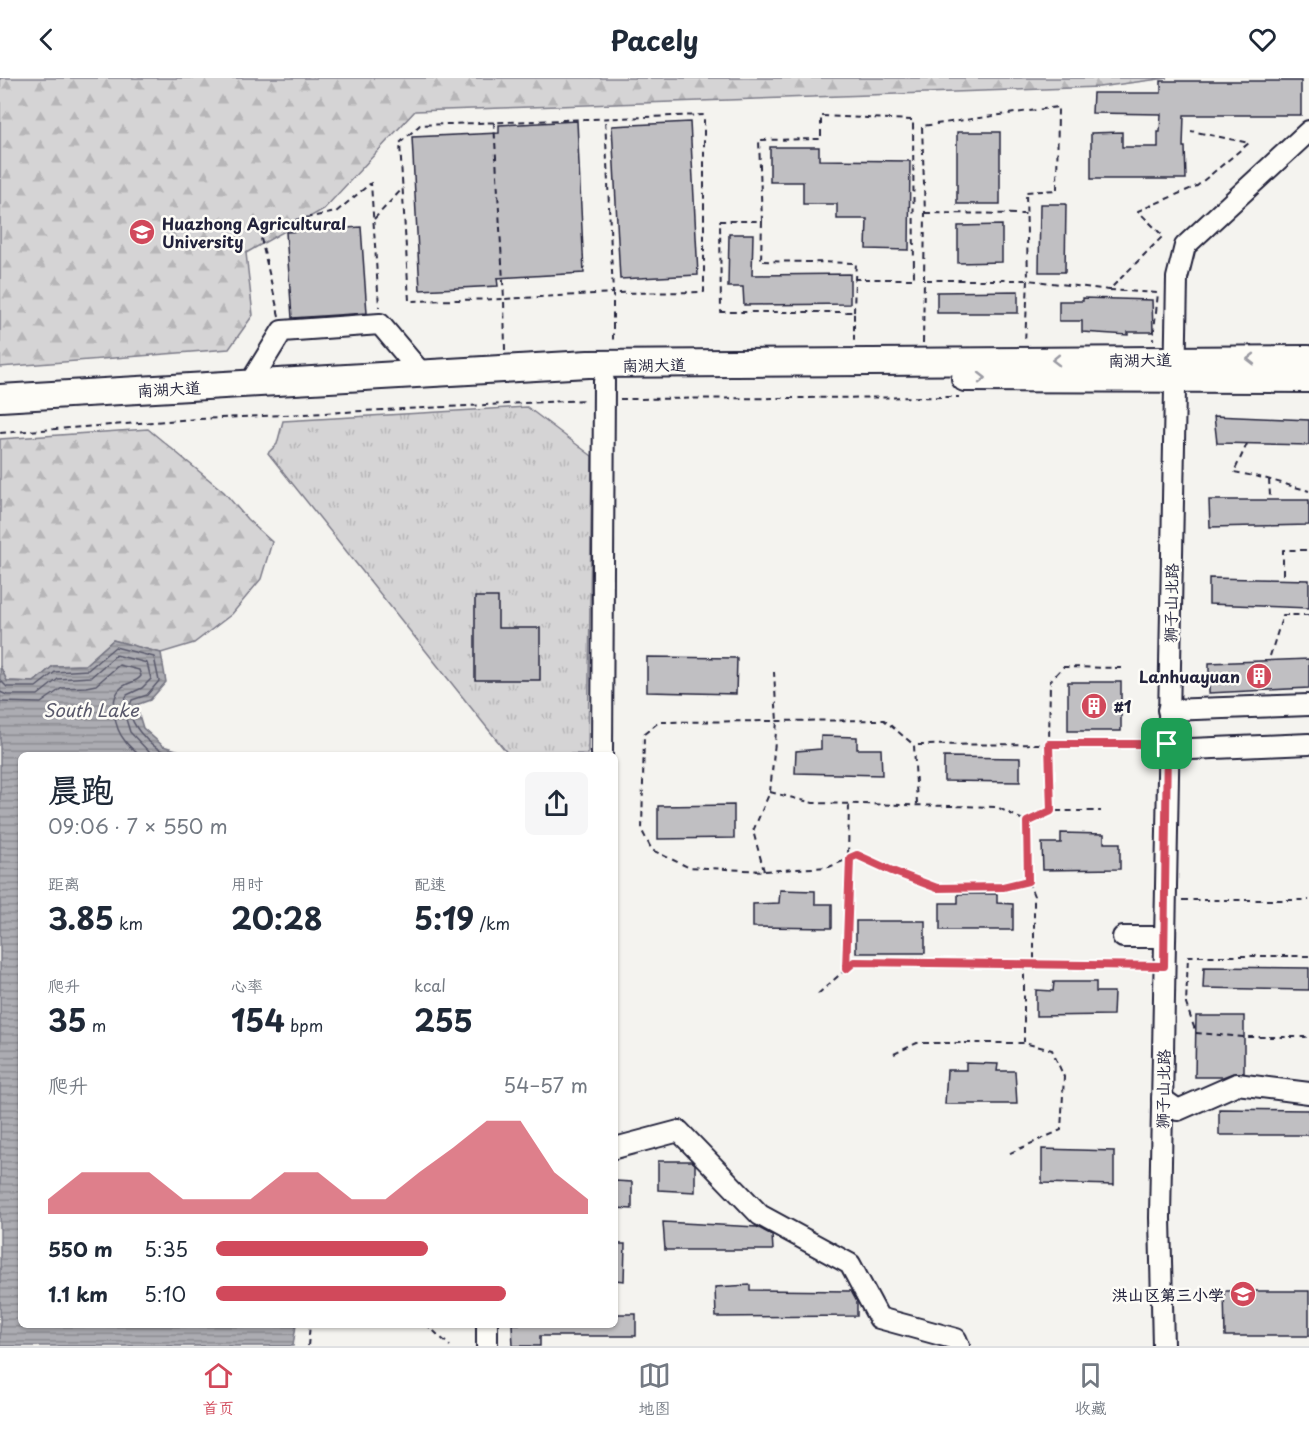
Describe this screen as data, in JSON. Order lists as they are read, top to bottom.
{
  "streets": {
    "main road": ["南湖大道"],
    "street": ["狮子山北路"]
  },
  "crossings": [
    ["南湖大道", "狮子山北路"]
  ],
  "water": ["South Lake"],
  "places": {
    "school or university": ["Huazhong Agricultural University", "洪山区第三小学"],
    "building": ["Lanhuayuan", "#1"]
  },
  "page": {
    "header": "Pacely",
    "heading": ["晨跑", "09:06 · 7 × 550 m"],
    "stats": [
      ["距离", "3.85 km"],
      ["用时", "20:28"],
      ["配速", "5:19 /km"],
      ["爬升", "35 m"],
      ["心率", "154 bpm"],
      ["kcal", "255"]
    ],
    "chart": ["爬升", "54–57 m"],
    "list": [
      {
        "name": "550 m",
        "note": "5:35"
      },
      {
        "name": "1.1 km",
        "note": "5:10"
      }
    ],
    "tabs": ["首页", "地图", "收藏"]
  }
}
